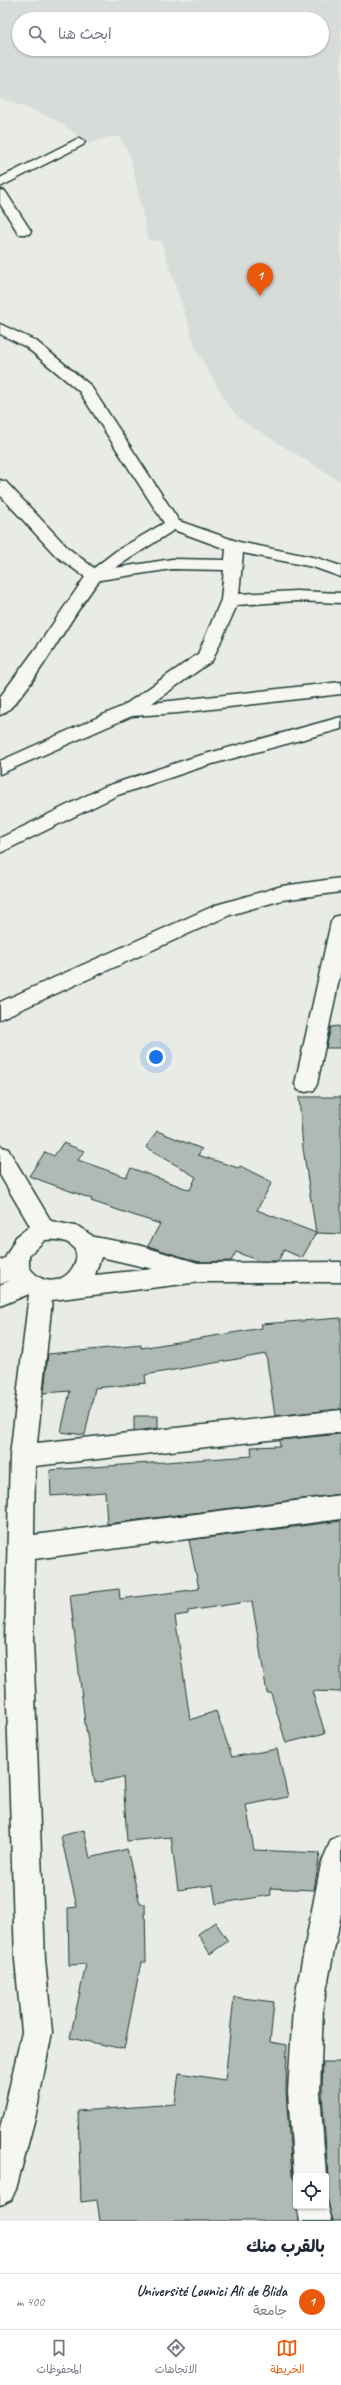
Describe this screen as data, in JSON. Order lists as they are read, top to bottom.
{
  "page": {
    "search": "ابحث هنا",
    "pins": "1",
    "heading": "بالقرب منك",
    "list": [
      {
        "mark": "1",
        "name": "Université Lounici Ali de Blida",
        "note": "جامعة",
        "value": "400 m"
      }
    ],
    "nav": ["الخريطة", "الاتجاهات", "المحفوظات"]
  }
}
